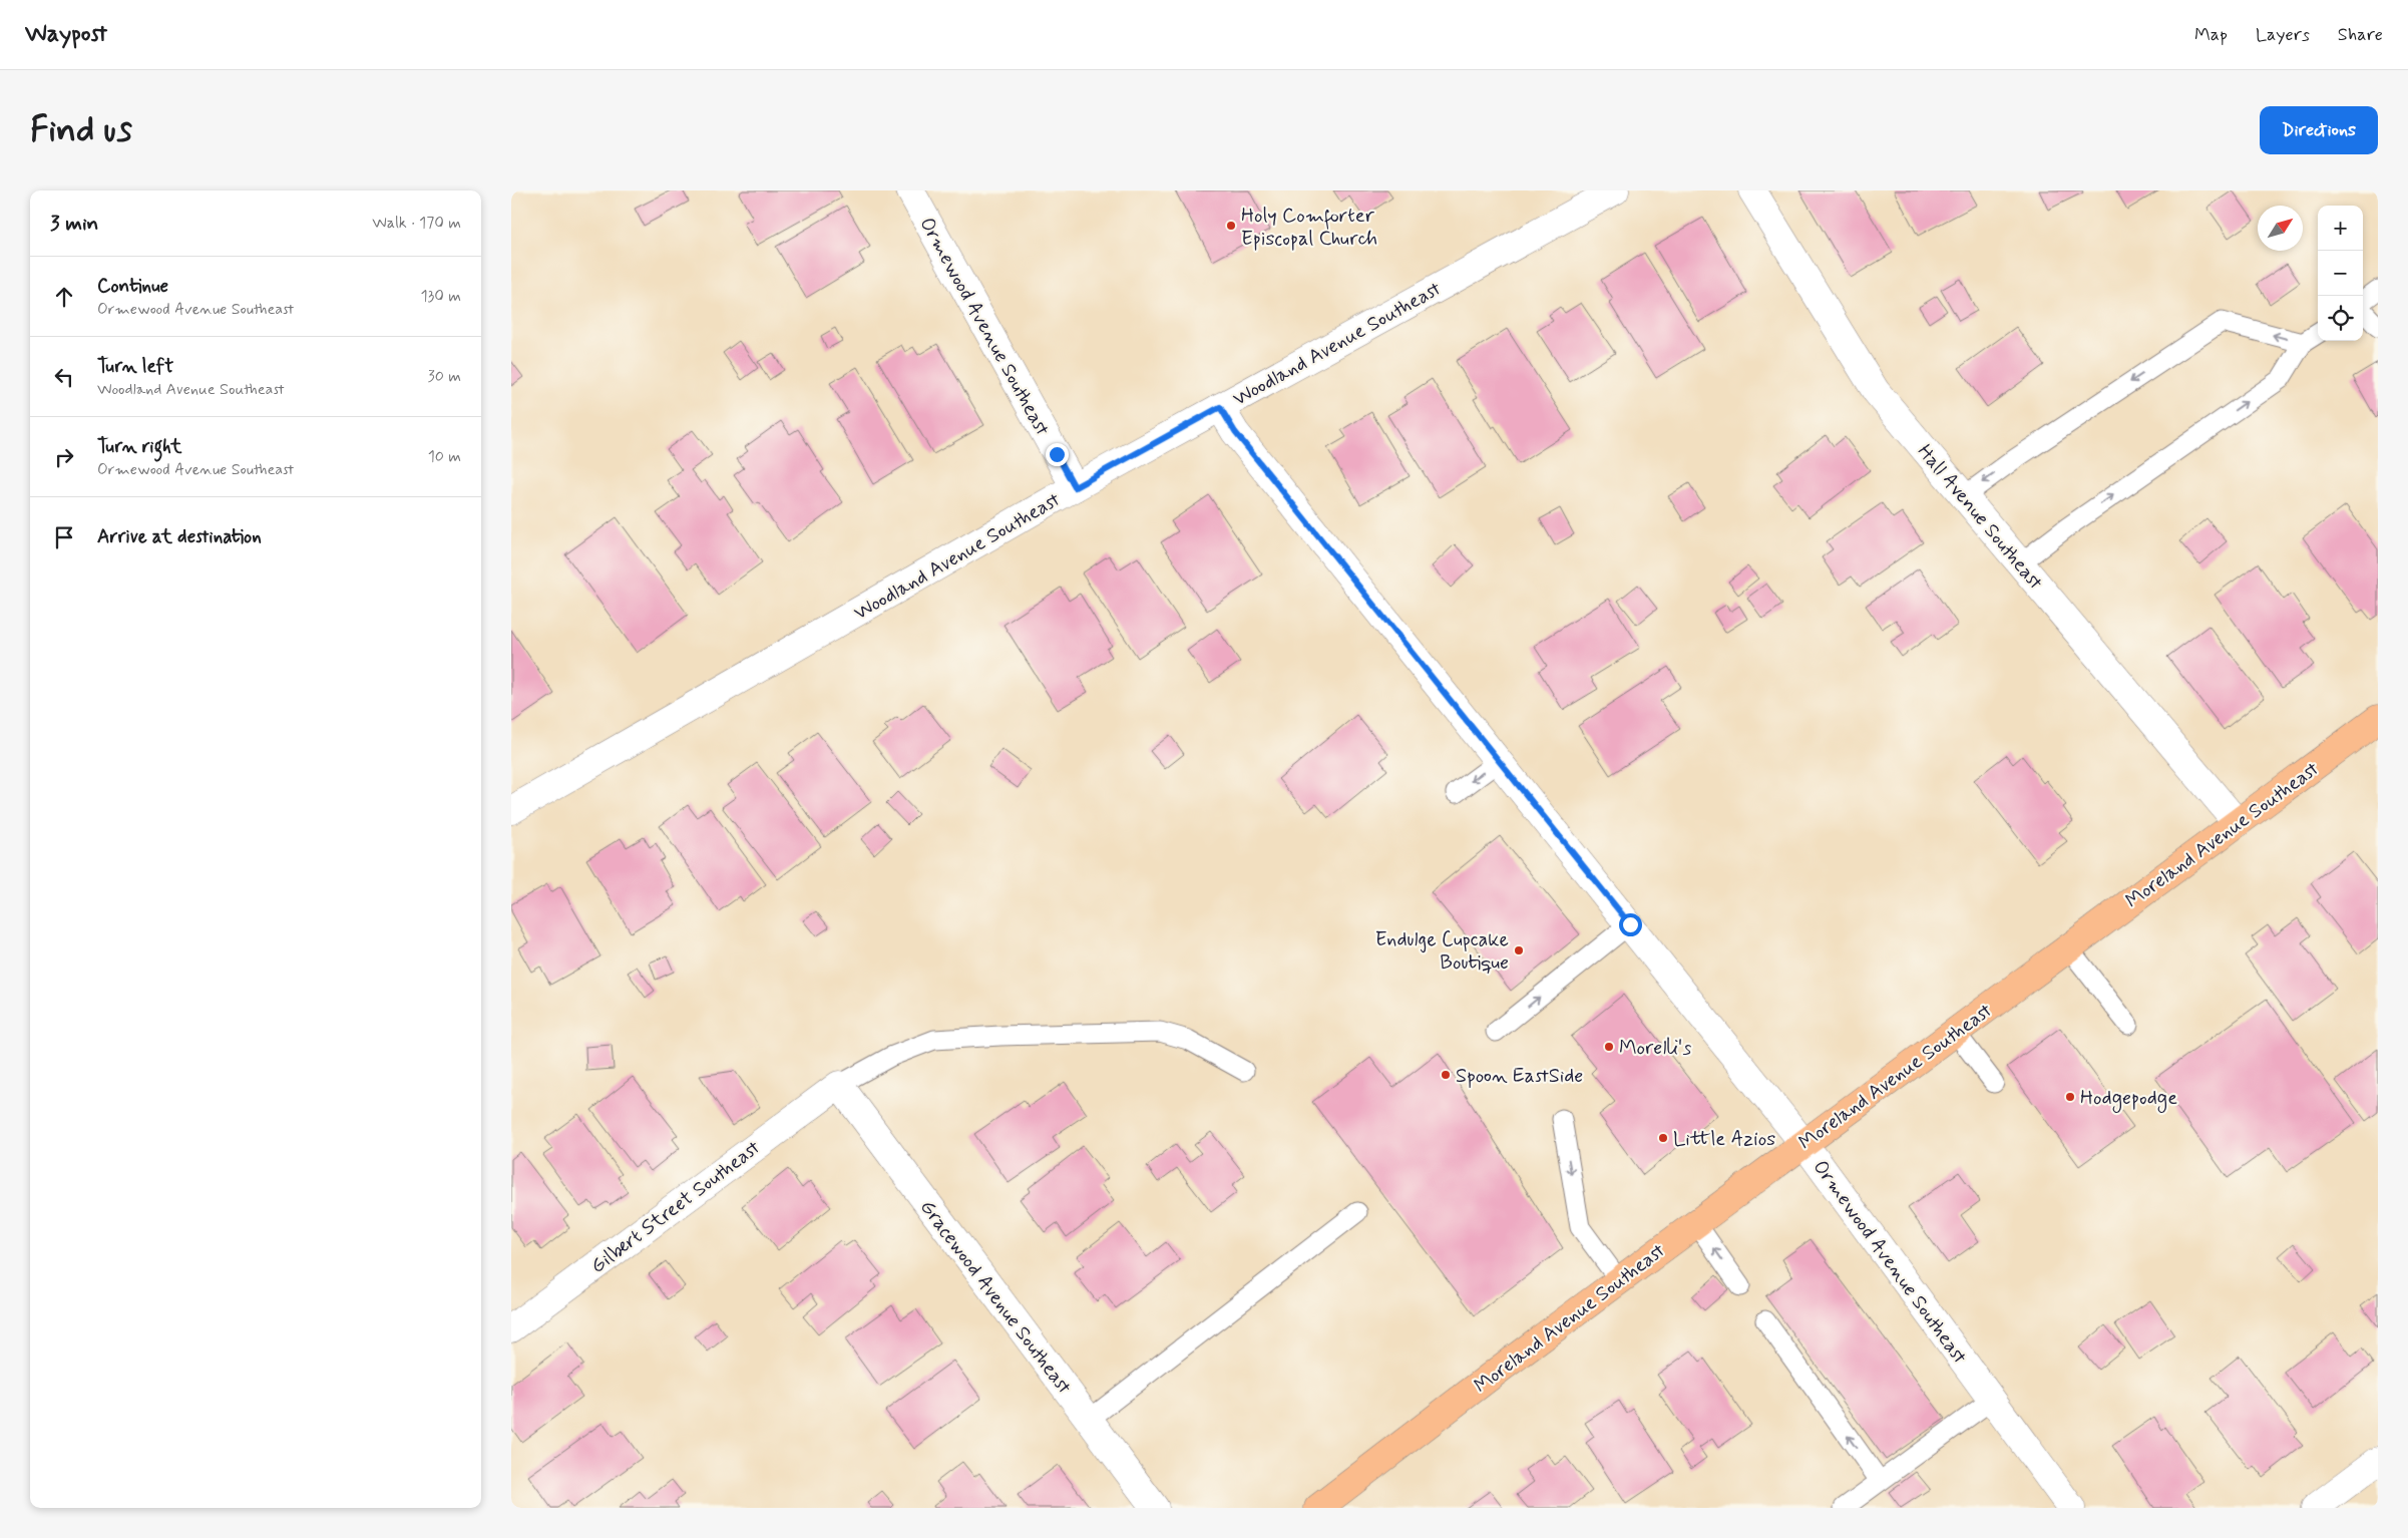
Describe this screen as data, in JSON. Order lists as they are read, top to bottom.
{
  "streets": {
    "highway": ["Moreland Avenue Southeast"],
    "street": [
      "Ormewood Avenue Southeast",
      "Woodland Avenue Southeast",
      "Hall Avenue Southeast",
      "Gilbert Street Southeast",
      "Gracewood Avenue Southeast"
    ]
  },
  "crossings": [
    ["Ormewood Avenue Southeast", "Woodland Avenue Southeast"],
    ["Ormewood Avenue Southeast", "Moreland Avenue Southeast"],
    ["Hall Avenue Southeast", "Moreland Avenue Southeast"],
    ["Gilbert Street Southeast", "Gracewood Avenue Southeast"]
  ],
  "places": [
    "Holy Comforter Episcopal Church",
    "Endulge Cupcake Boutique",
    "Morelli's",
    "Spoon EastSide",
    "Hodgepodge",
    "Little Azios"
  ],
  "north": "top right",
  "page": {
    "header": "Waypost",
    "nav": ["Map", "Layers", "Share"],
    "buttons": "Directions",
    "title": "Find us",
    "heading": ["3 min", "Walk · 170 m"],
    "map_buttons": ["+", "−"],
    "list": [
      ["Continue", "Ormewood Avenue Southeast", "130 m"],
      ["Turn left", "Woodland Avenue Southeast", "30 m"],
      ["Turn right", "Ormewood Avenue Southeast", "10 m"],
      "Arrive at destination"
    ]
  }
}
